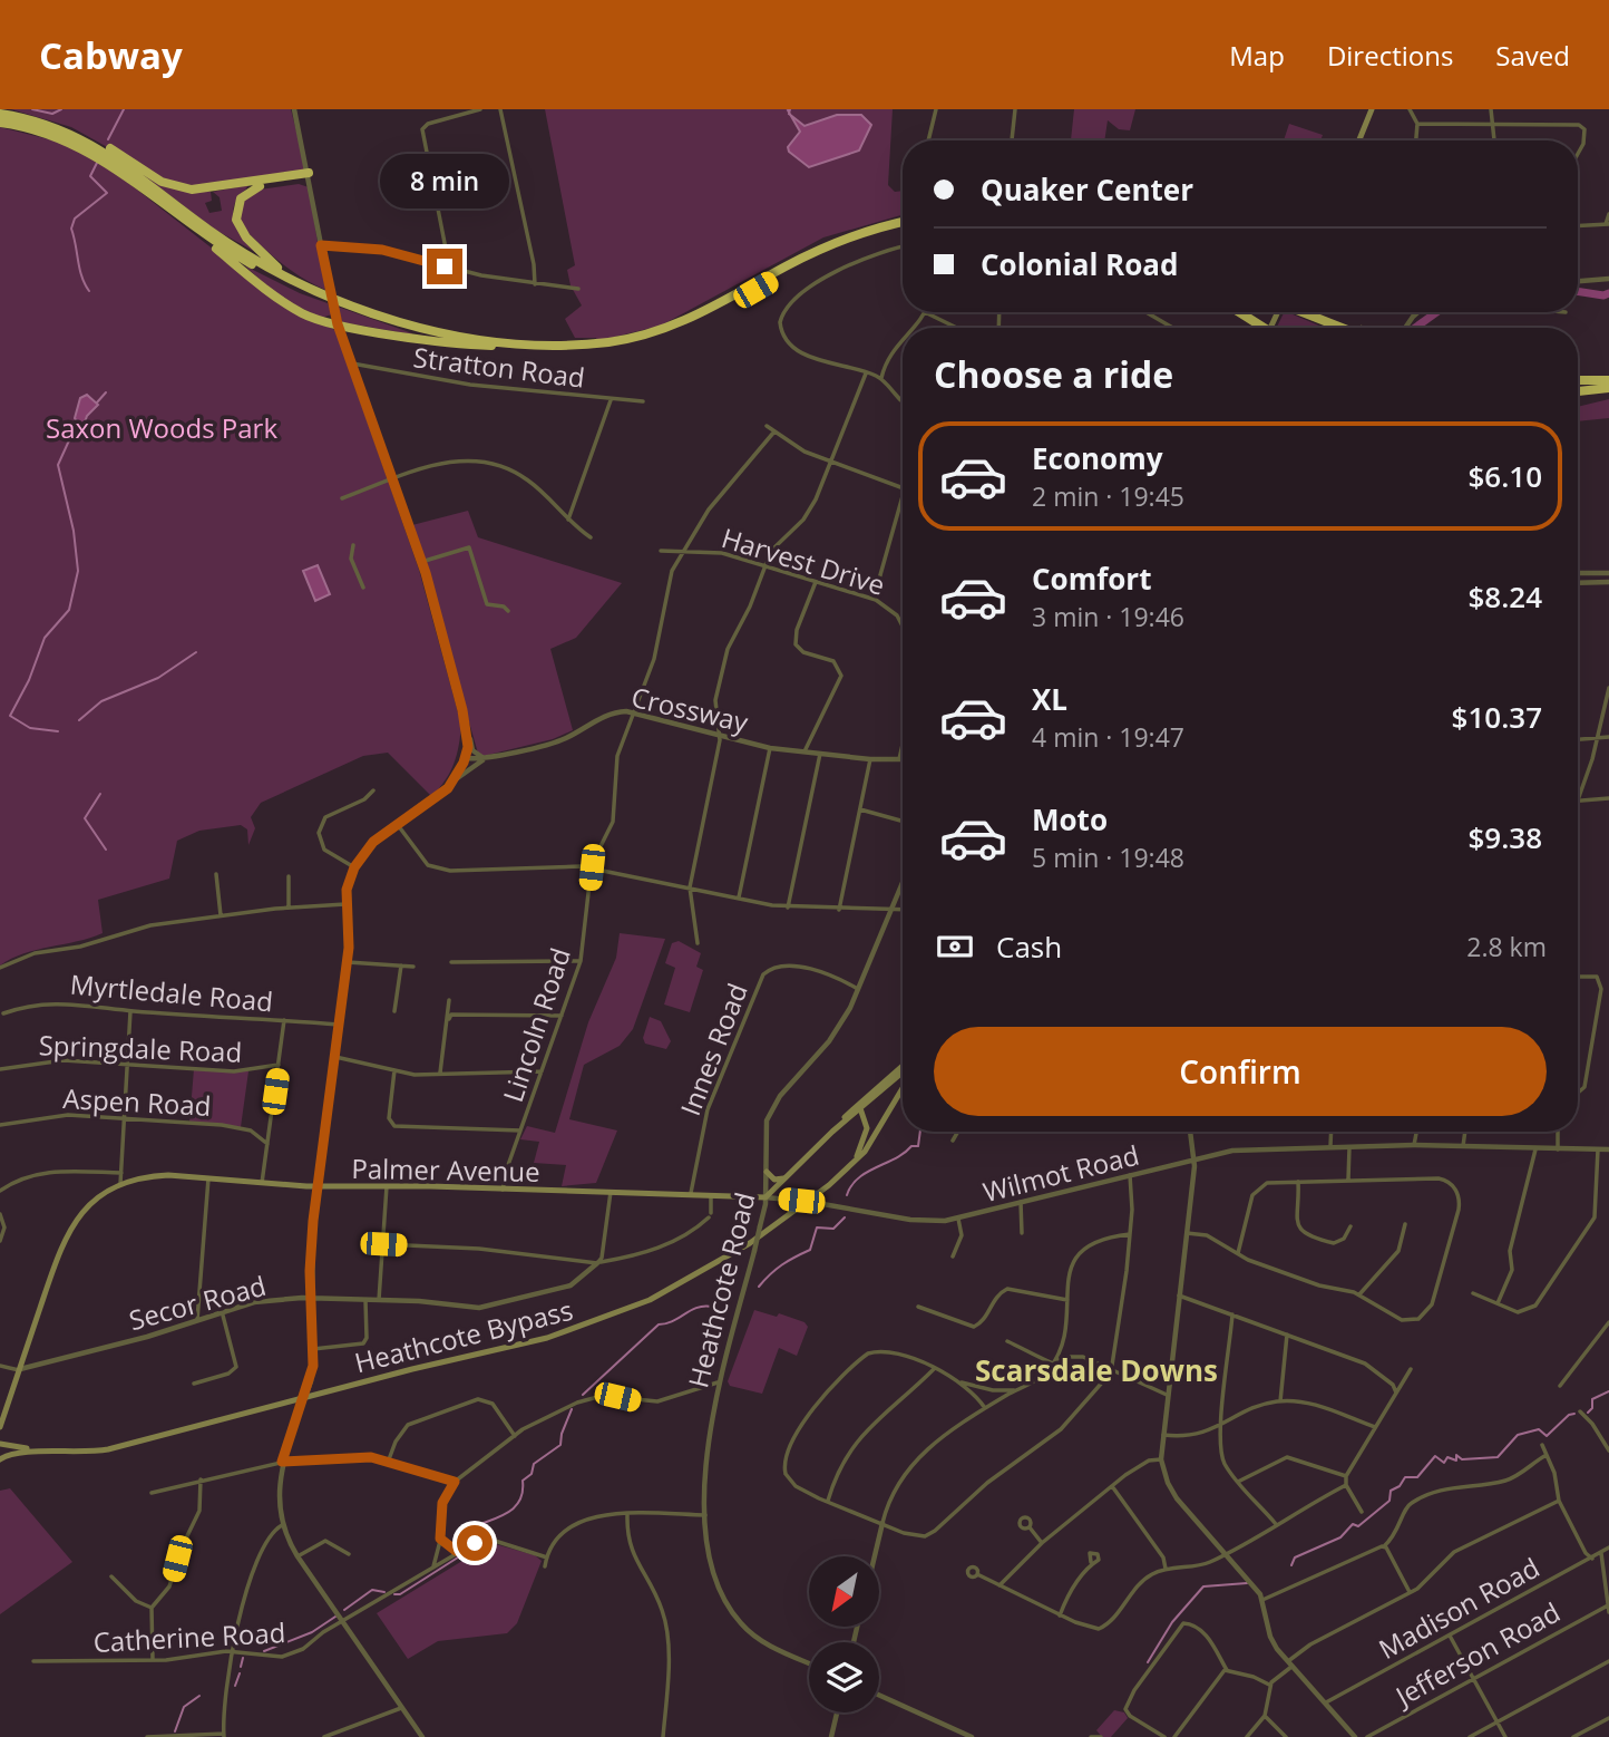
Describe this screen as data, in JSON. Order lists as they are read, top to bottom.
{
  "streets": {
    "main road": ["Palmer Avenue", "Heathcote Bypass"],
    "street": [
      "Stratton Road",
      "Harvest Drive",
      "Crossway",
      "Myrtledale Road",
      "Lincoln Road",
      "Springdale Road",
      "Innes Road",
      "Aspen Road",
      "Wilmot Road",
      "Heathcote Road",
      "Secor Road",
      "Madison Road",
      "Catherine Road",
      "Jefferson Road"
    ]
  },
  "crossings": [
    ["Harvest Drive", "Lincoln Road"],
    ["Crossway", "Lincoln Road"],
    ["Lincoln Road", "Palmer Avenue"],
    ["Innes Road", "Palmer Avenue"],
    ["Innes Road", "Heathcote Road"],
    ["Palmer Avenue", "Wilmot Road"],
    ["Palmer Avenue", "Heathcote Road"],
    ["Palmer Avenue", "Secor Road"]
  ],
  "districts": ["Scarsdale Downs"],
  "parks": ["Saxon Woods Park"],
  "north": "bottom left",
  "page": {
    "header": "Cabway",
    "nav": ["Map", "Directions", "Saved"],
    "banner": ["Quaker Center", "Colonial Road"],
    "bubble": "8 min",
    "heading": "Choose a ride",
    "list": [
      {
        "name": "Economy",
        "note": "2 min · 19:45",
        "value": "$6.10"
      },
      {
        "name": "Comfort",
        "note": "3 min · 19:46",
        "value": "$8.24"
      },
      {
        "name": "XL",
        "note": "4 min · 19:47",
        "value": "$10.37"
      },
      {
        "name": "Moto",
        "note": "5 min · 19:48",
        "value": "$9.38"
      }
    ],
    "pay": ["Cash", "2.8 km"],
    "buttons": "Confirm"
  }
}
